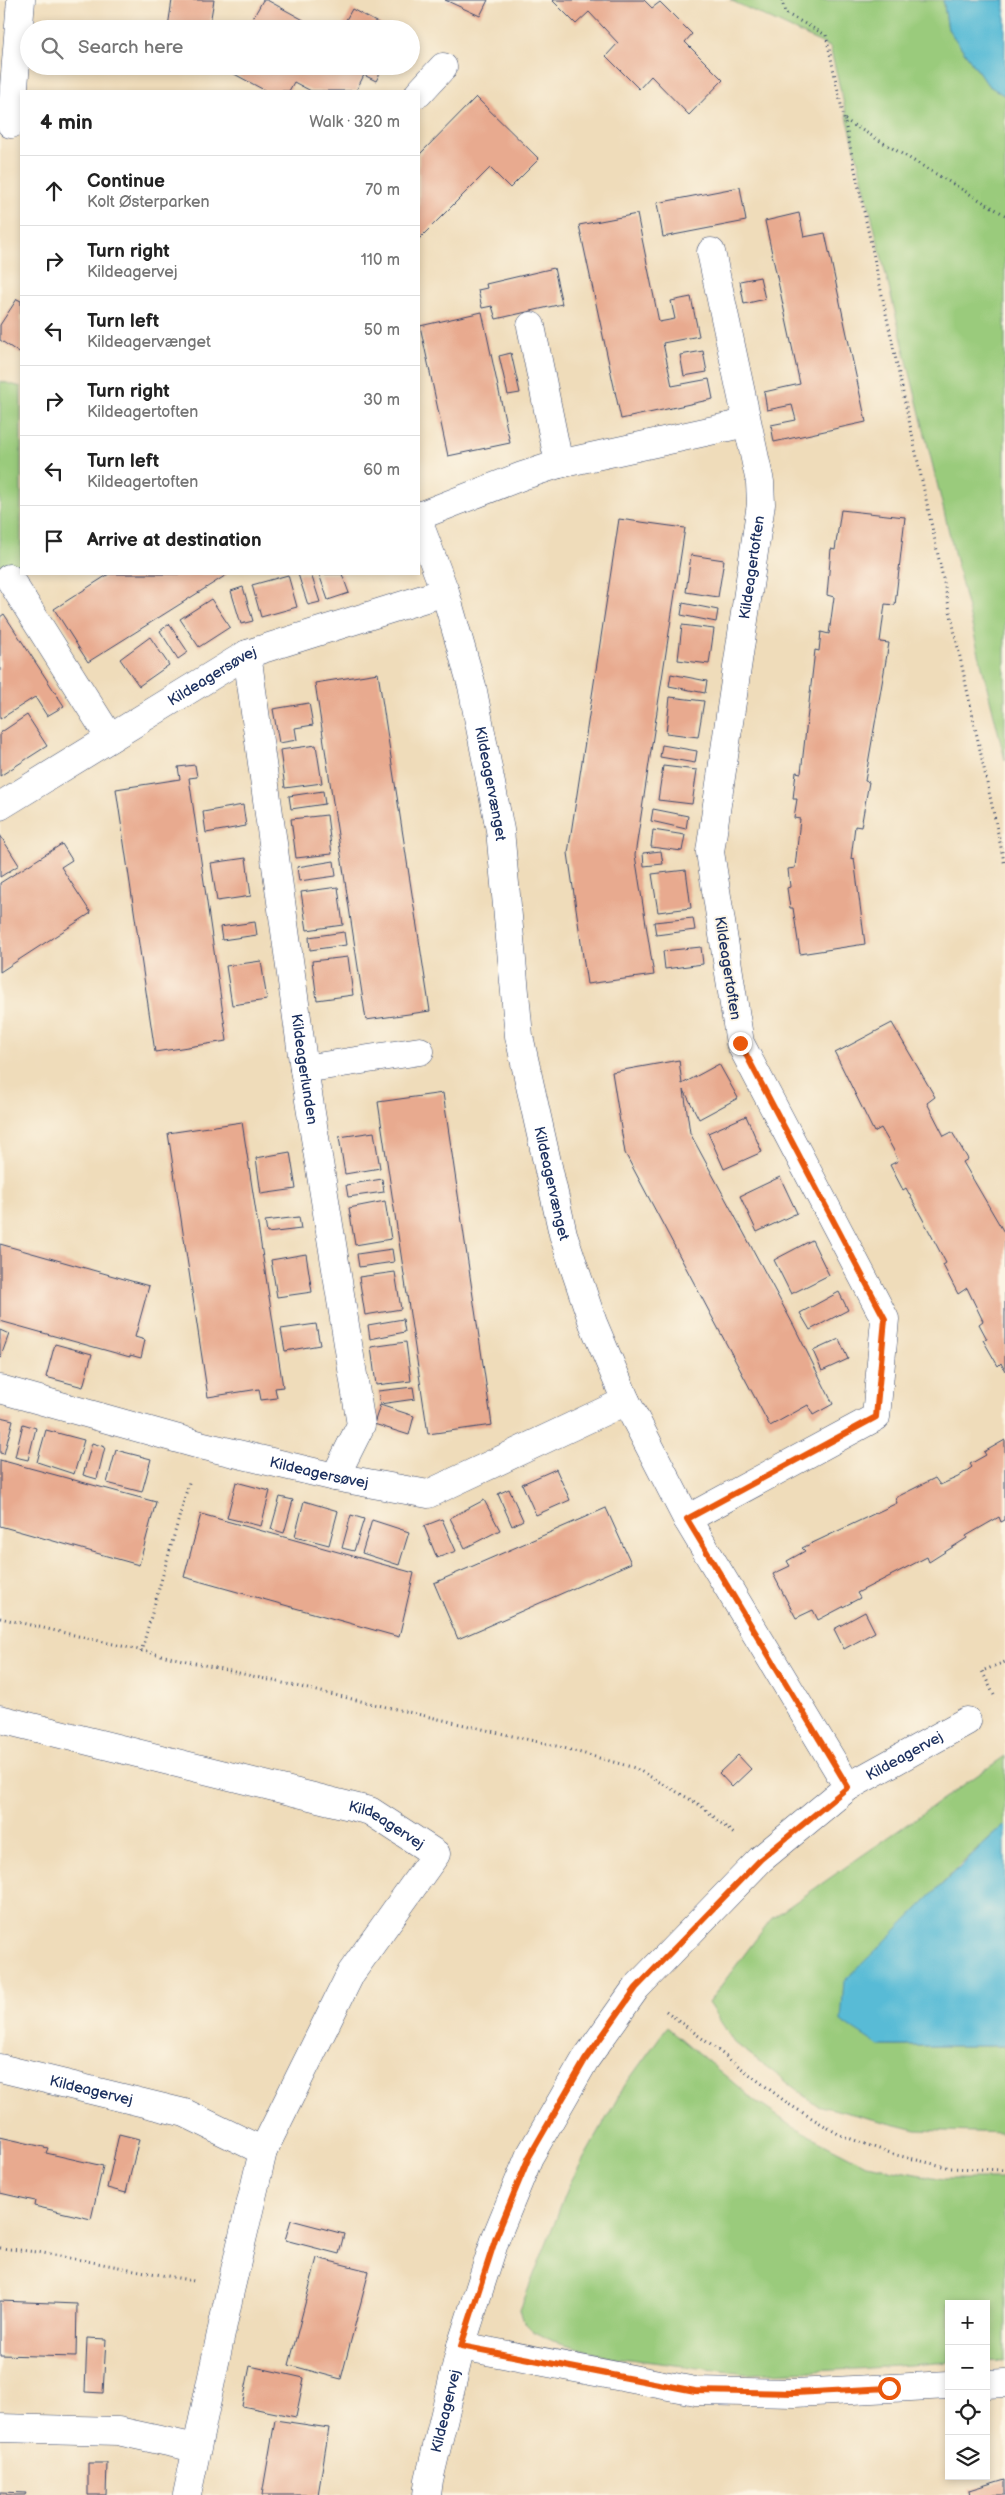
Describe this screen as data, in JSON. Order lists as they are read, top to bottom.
{
  "streets": {
    "street": [
      "Kildeagertoften",
      "Kildeagersøvej",
      "Kildeagervænget",
      "Kildeagerlunden",
      "Kildeagervej"
    ]
  },
  "crossings": [
    ["Kildeagertoften", "Kildeagervænget"],
    ["Kildeagersøvej", "Kildeagervænget"],
    ["Kildeagersøvej", "Kildeagerlunden"],
    ["Kildeagervænget", "Kildeagervej"]
  ],
  "page": {
    "search": "Search here",
    "heading": ["4 min", "Walk · 320 m"],
    "list": [
      ["Continue", "Kolt Østerparken", "70 m"],
      ["Turn right", "Kildeagervej", "110 m"],
      ["Turn left", "Kildeagervænget", "50 m"],
      ["Turn right", "Kildeagertoften", "30 m"],
      ["Turn left", "Kildeagertoften", "60 m"],
      "Arrive at destination"
    ],
    "map_buttons": ["+", "−"]
  }
}
